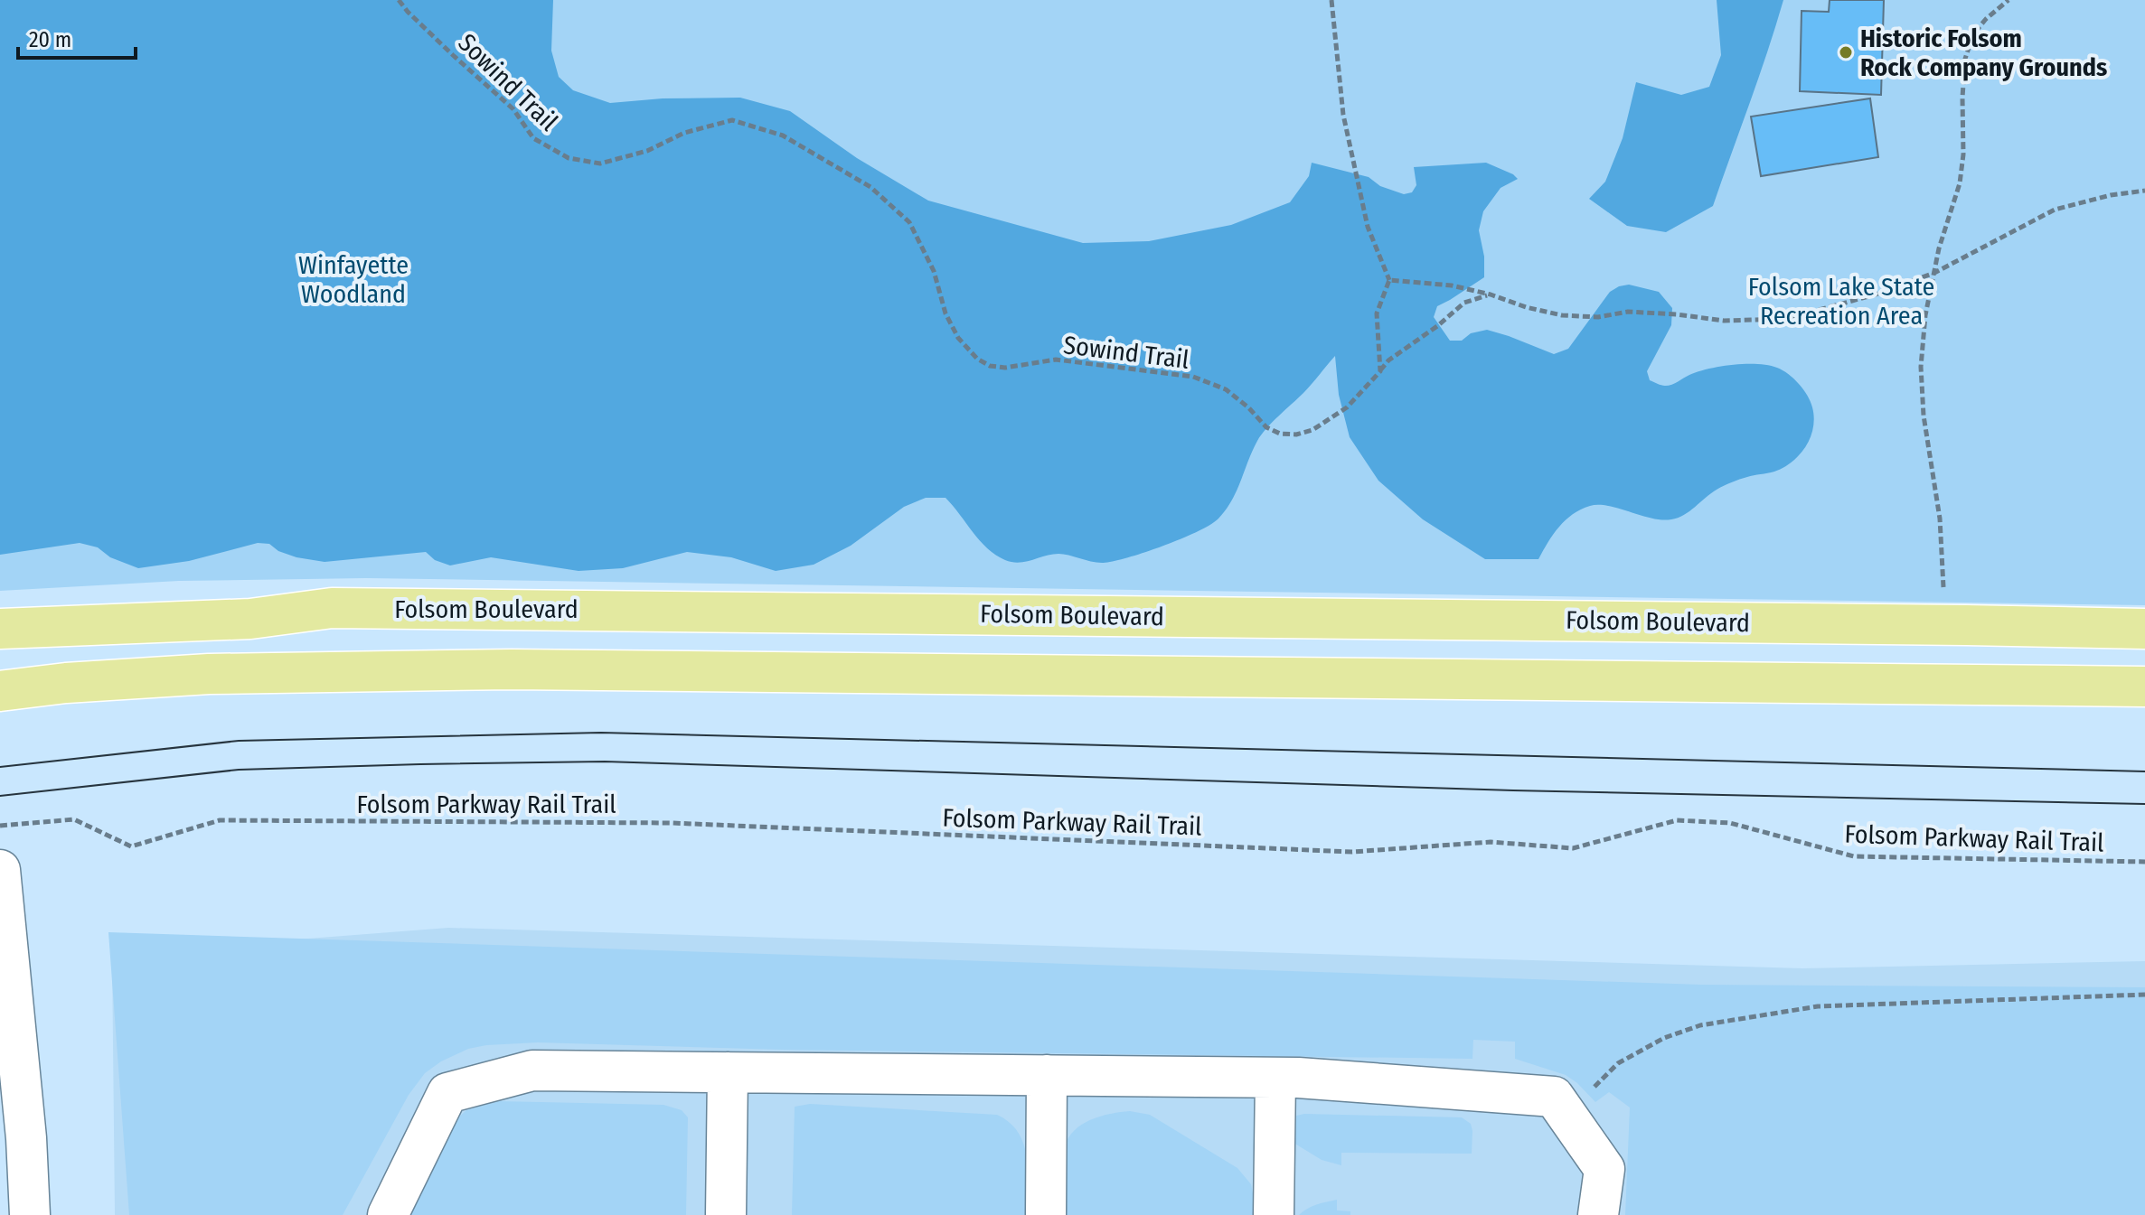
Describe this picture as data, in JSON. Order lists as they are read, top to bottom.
{
  "streets": {
    "main road": ["Folsom Boulevard"],
    "path": ["Sowind Trail", "Folsom Parkway Rail Trail"]
  },
  "parks": ["Winfayette Woodland", "Folsom Lake State Recreation Area"],
  "places": ["Historic Folsom Rock Company Grounds"],
  "scale_bar": "20 m"
}
